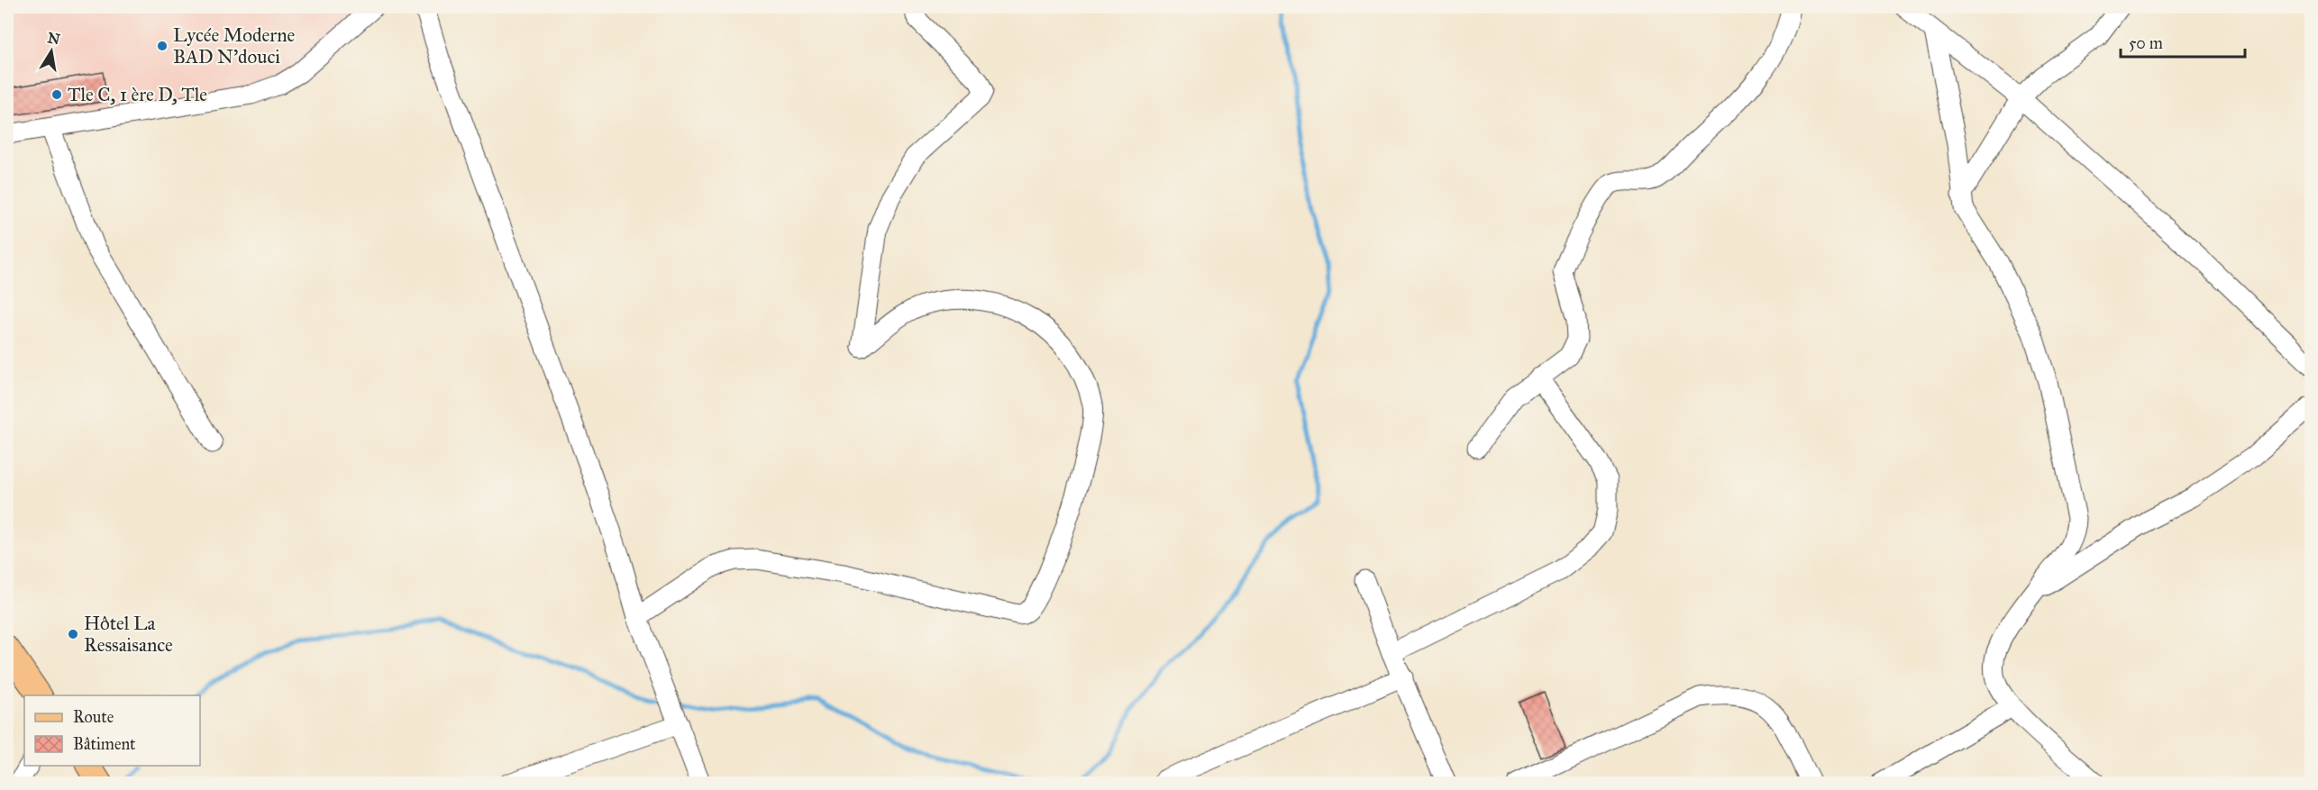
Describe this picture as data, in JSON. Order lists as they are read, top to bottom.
{
  "places": ["Lycée Moderne BAD N'douci", "Tle C, 1 ère D, Tle", "Hôtel La Ressaisance"],
  "legend": ["Route", "Bâtiment"],
  "scale_bar": "50 m",
  "north": "top"
}
